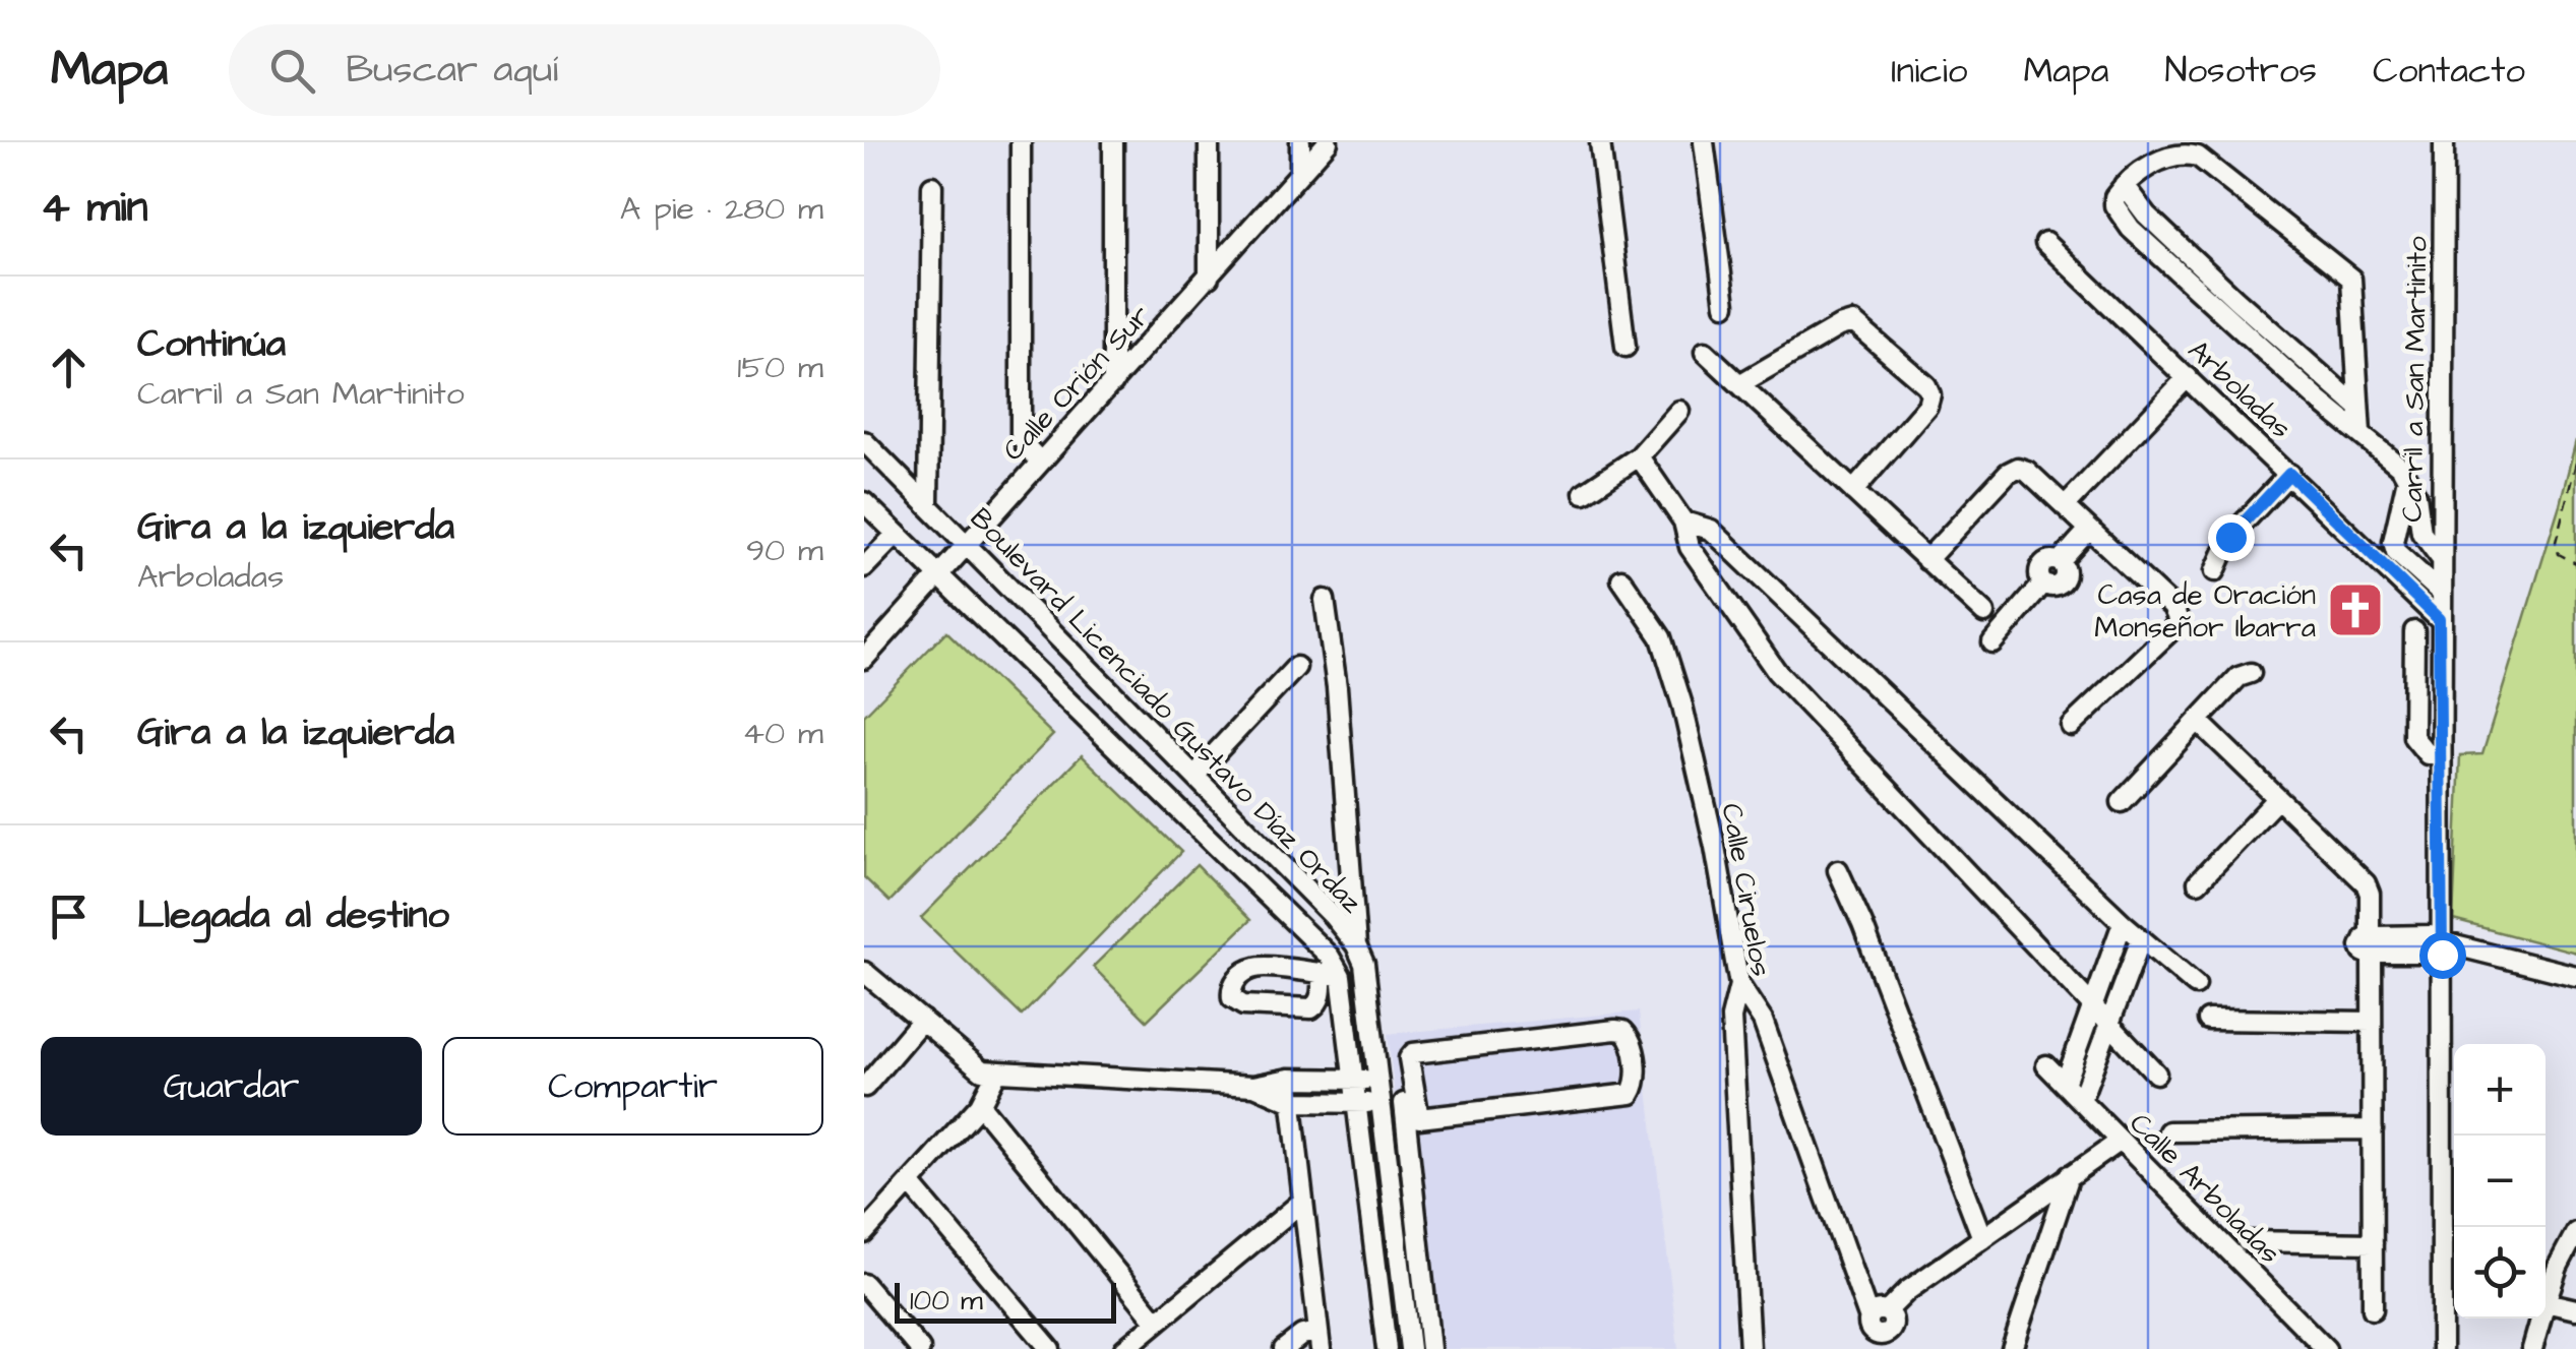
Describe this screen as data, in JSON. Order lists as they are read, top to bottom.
{
  "streets": {
    "street": [
      "Carril a San Martinito",
      "Calle Orión Sur",
      "Arboladas",
      "Boulevard Licenciado Gustavo Díaz Ordaz",
      "Calle Ciruelos",
      "Calle Arboladas"
    ]
  },
  "crossings": [
    ["Carril a San Martinito", "Arboladas"],
    ["Calle Orión Sur", "Boulevard Licenciado Gustavo Díaz Ordaz"]
  ],
  "places": {
    "church": ["Casa de Oración Monseñor Ibarra"]
  },
  "scale_bar": "100 m",
  "page": {
    "header": "Mapa",
    "search": "Buscar aquí",
    "nav": [
      "Inicio",
      "Mapa",
      "Nosotros",
      "Contacto"
    ],
    "heading": ["4 min", "A pie · 280 m"],
    "list": [
      ["Continúa", "Carril a San Martinito", "150 m"],
      ["Gira a la izquierda", "Arboladas", "90 m"],
      ["Gira a la izquierda", "40 m"],
      "Llegada al destino"
    ],
    "buttons": ["Guardar", "Compartir"],
    "map_buttons": ["+", "−"],
    "scale": "100 m"
  }
}
